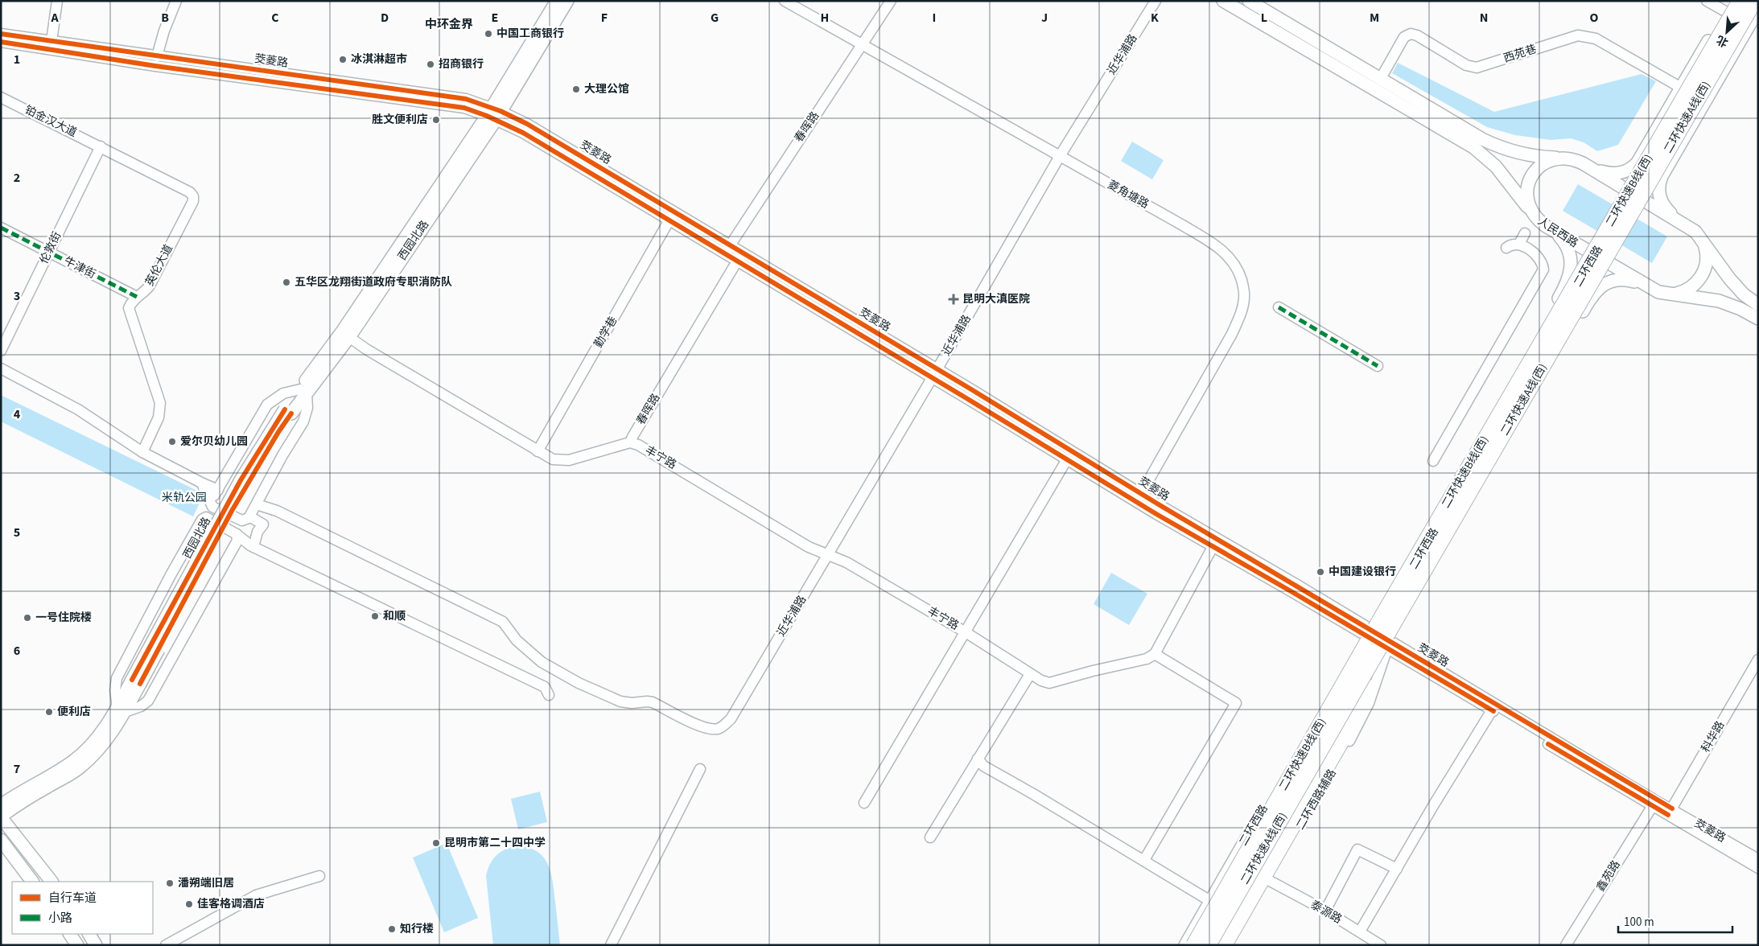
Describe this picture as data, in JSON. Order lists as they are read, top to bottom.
{
  "streets": {
    "highway": ["二环快速A线(西)", "二环快速B线(西)"],
    "main road": ["人民西路", "西园北路", "二环西路"],
    "street": [
      "西苑巷",
      "近华浦路",
      "茭菱路",
      "铂金汉大道",
      "春晖路",
      "菱角塘路",
      "伦敦街",
      "英伦大道",
      "牛津街",
      "勤学巷",
      "丰宁路",
      "科华路",
      "二环西路辅路",
      "鑫苑路",
      "泰源路"
    ]
  },
  "crossings": [
    ["近华浦路", "茭菱路"],
    ["近华浦路", "菱角塘路"],
    ["近华浦路", "丰宁路"],
    ["茭菱路", "春晖路"],
    ["茭菱路", "菱角塘路"],
    ["茭菱路", "西园北路"],
    ["茭菱路", "二环西路"],
    ["茭菱路", "勤学巷"],
    ["茭菱路", "丰宁路"],
    ["茭菱路", "科华路"],
    ["茭菱路", "二环西路辅路"],
    ["茭菱路", "鑫苑路"],
    ["铂金汉大道", "伦敦街"],
    ["铂金汉大道", "英伦大道"],
    ["春晖路", "菱角塘路"],
    ["春晖路", "丰宁路"],
    ["伦敦街", "英伦大道"],
    ["伦敦街", "牛津街"],
    ["英伦大道", "牛津街"],
    ["二环西路", "二环西路辅路"],
    ["二环西路辅路", "泰源路"]
  ],
  "districts": ["中环金界"],
  "parks": ["米轨公园"],
  "places": {
    "other": [
      "中国工商银行",
      "冰淇淋超市",
      "招商银行",
      "大理公馆",
      "胜文便利店",
      "五华区龙翔街道政府专职消防队",
      "爱尔贝幼儿园",
      "中国建设银行",
      "和顺",
      "一号住院楼",
      "便利店",
      "昆明市第二十四中学",
      "潘朔端旧居",
      "佳客格调酒店",
      "知行楼"
    ],
    "health": ["昆明大滇医院"]
  },
  "legend": ["自行车道", "小路"],
  "scale_bar": "100 m",
  "north": "bottom left",
  "grid": {
    "columns": [
      "A",
      "B",
      "C",
      "D",
      "E",
      "F",
      "G",
      "H",
      "I",
      "J",
      "K",
      "L",
      "M",
      "N",
      "O"
    ],
    "rows": [
      "1",
      "2",
      "3",
      "4",
      "5",
      "6",
      "7"
    ]
  }
}
